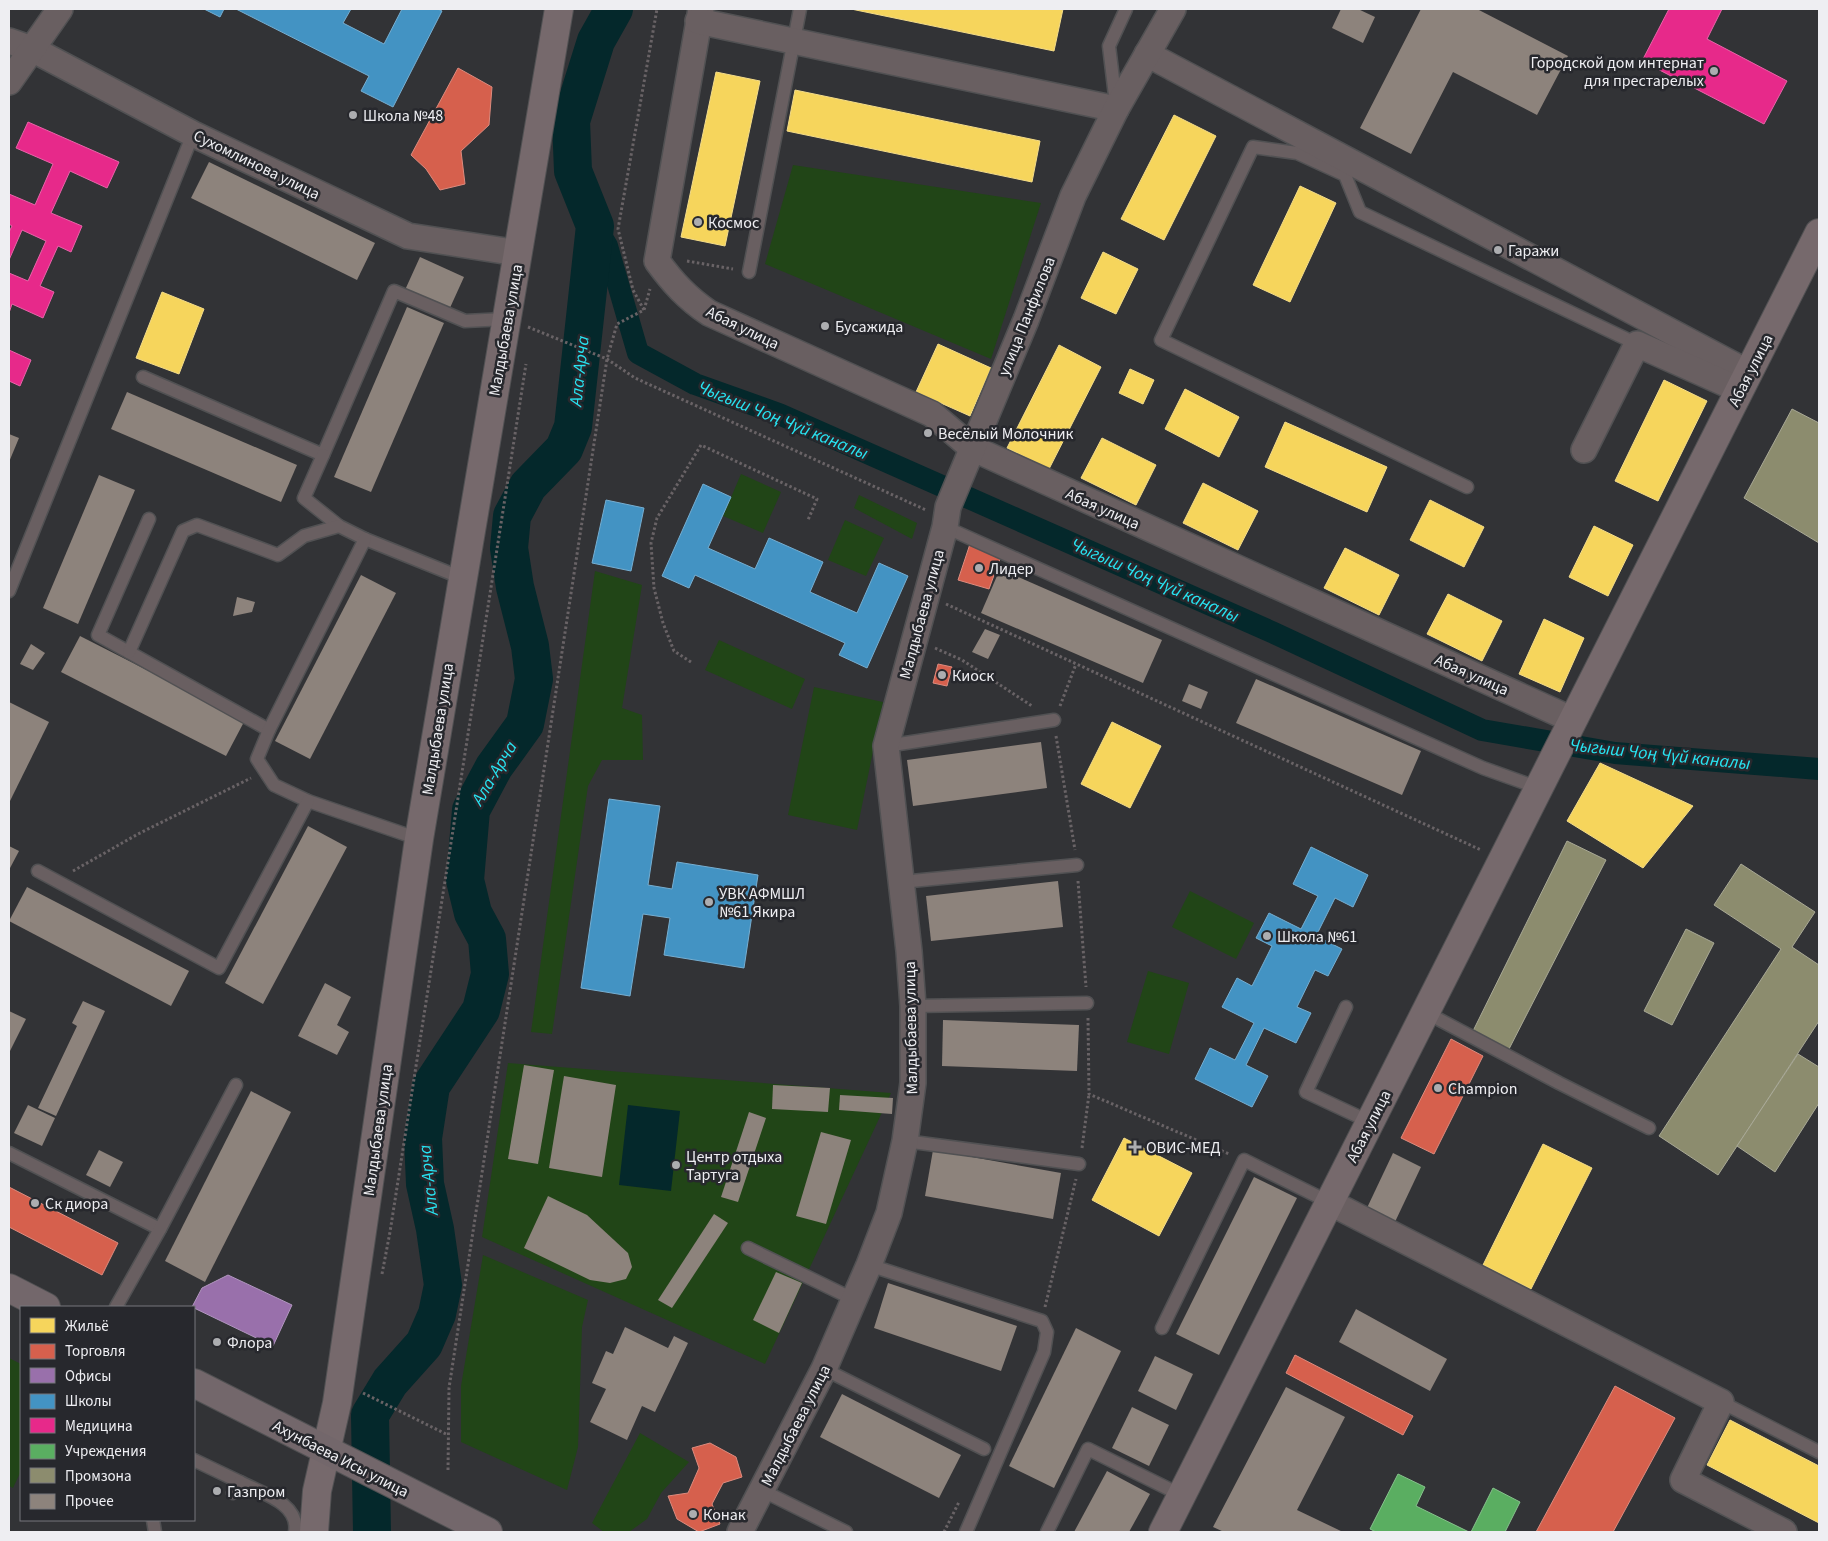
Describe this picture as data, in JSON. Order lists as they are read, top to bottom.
{
  "streets": {
    "main road": ["Ахунбаева Исы улица"],
    "street": [
      "Сухомлинова улица",
      "улица Панфилова",
      "Абая улица",
      "Малдыбаева улица"
    ]
  },
  "crossings": [
    ["Сухомлинова улица", "Малдыбаева улица"],
    ["улица Панфилова", "Абая улица"],
    ["улица Панфилова", "Малдыбаева улица"],
    ["Малдыбаева улица", "Ахунбаева Исы улица"]
  ],
  "water": ["Ала-Арча", "Чыгыш Чоң Чүй каналы"],
  "places": {
    "other": [
      "Городской дом интернат для престарелых",
      "Школа №48",
      "Космос",
      "Гаражи",
      "Бусажида",
      "Весёлый Молочник",
      "Лидер",
      "Киоск",
      "УВК АФМШЛ №61 Якира",
      "Школа №61",
      "Champion",
      "Центр отдыха Тартуга",
      "Ск диора",
      "Флора",
      "Газпром",
      "Конак"
    ],
    "health": ["ОВИС-МЕД"]
  },
  "legend": [
    "Жильё",
    "Торговля",
    "Офисы",
    "Школы",
    "Медицина",
    "Учреждения",
    "Промзона",
    "Прочее"
  ]
}
